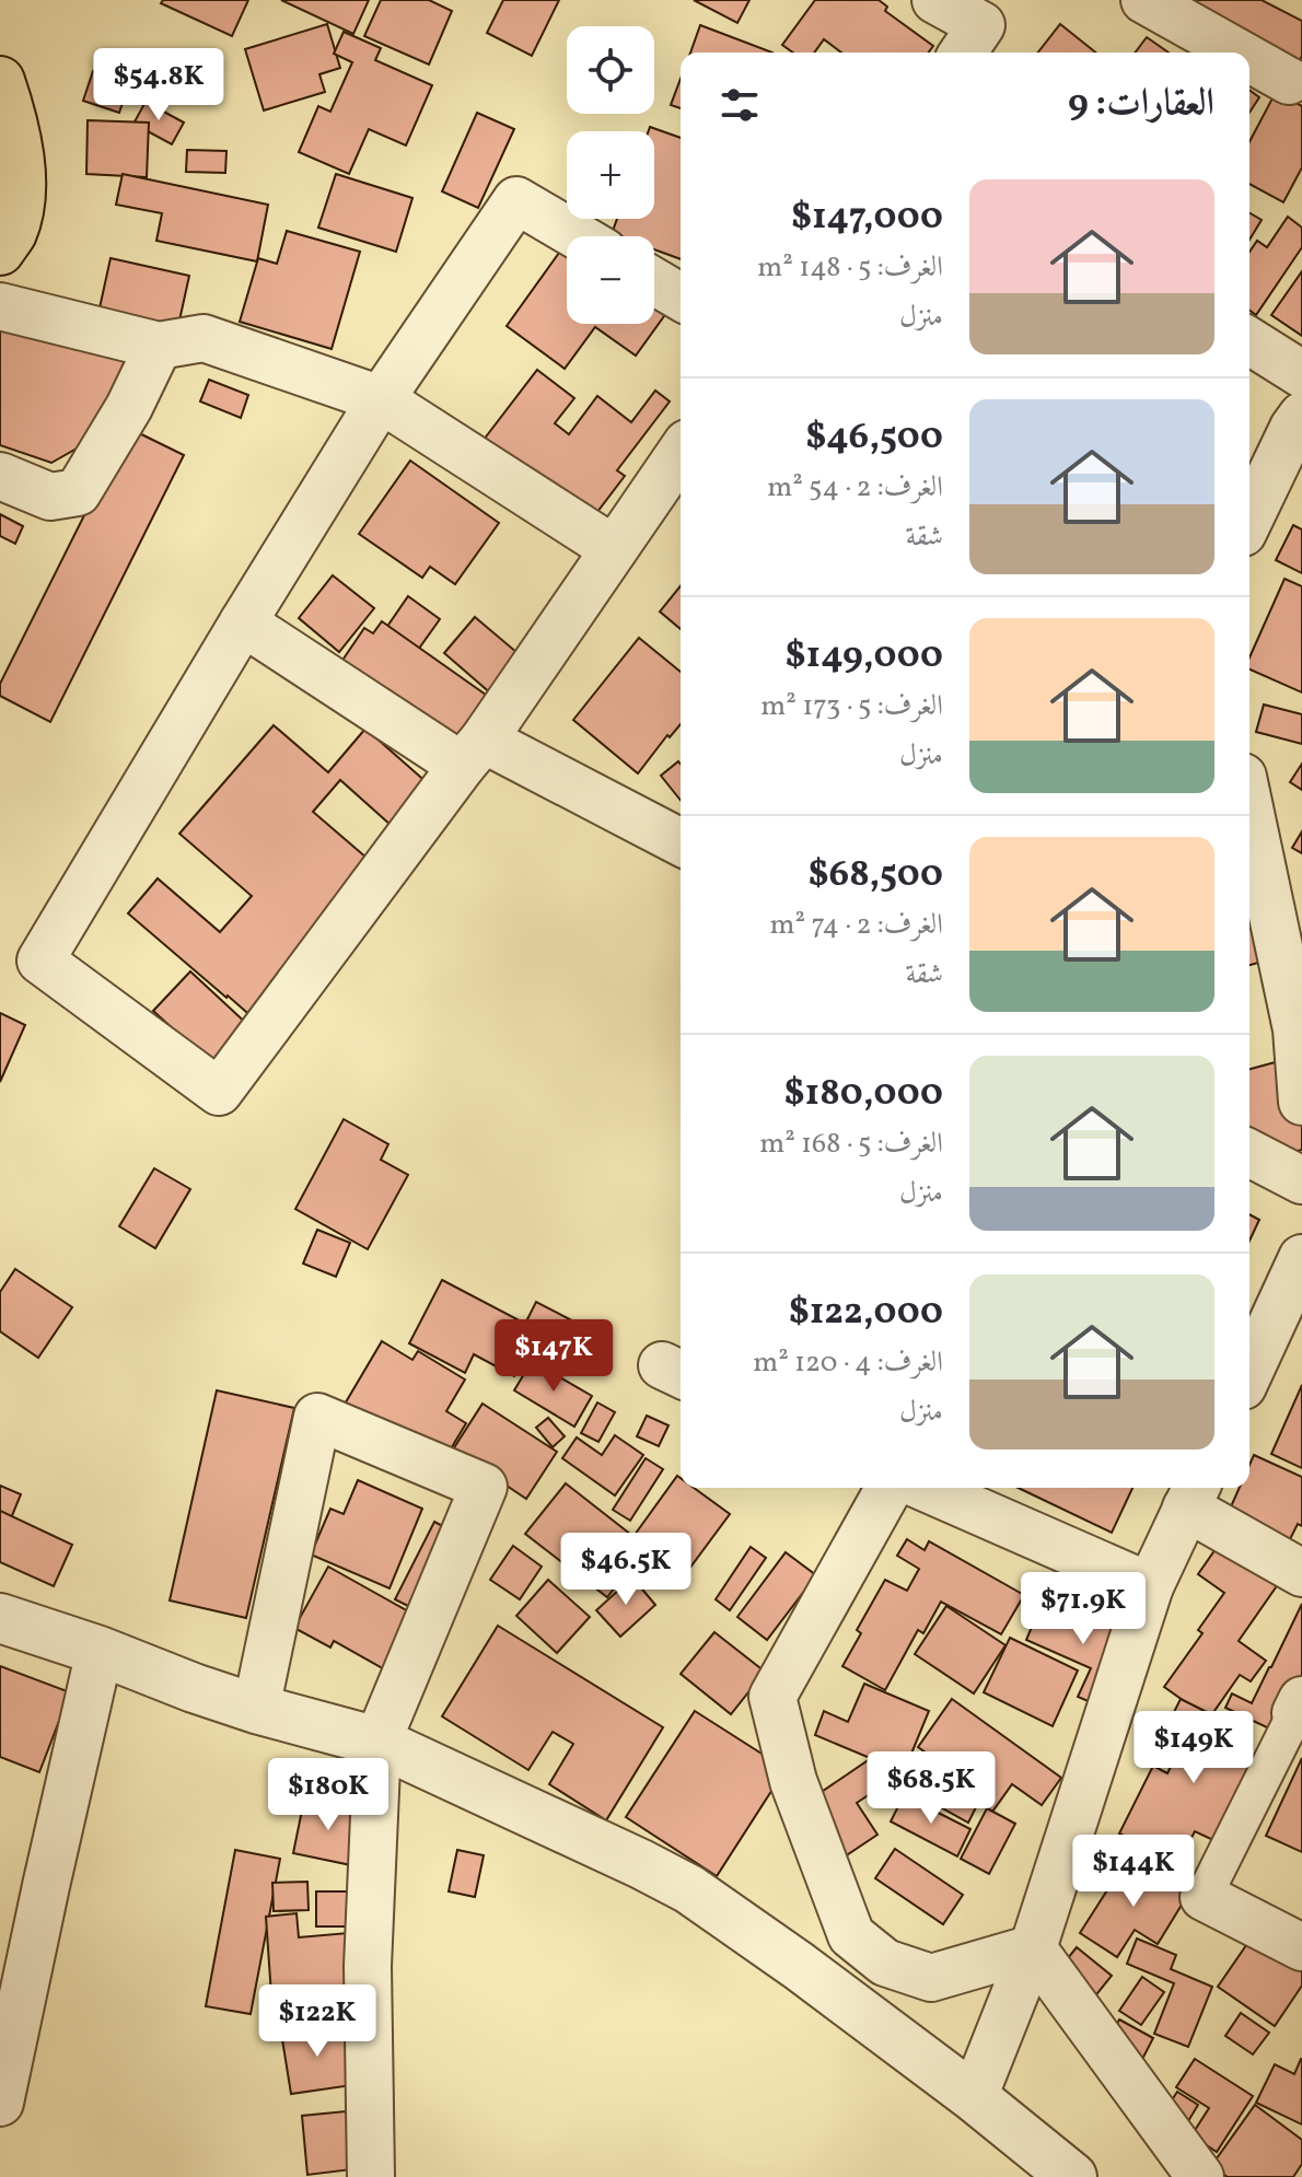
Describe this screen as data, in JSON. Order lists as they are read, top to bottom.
{
  "page": {
    "map_buttons": ["+", "−"],
    "price": [
      "$54.8K",
      "$147K",
      "$46.5K",
      "$71.9K",
      "$149K",
      "$68.5K",
      "$180K",
      "$144K",
      "$122K"
    ],
    "heading": "العقارات: 9",
    "list": [
      {
        "name": "$147,000",
        "note": "الغرف: 5 · 148 m² · منزل"
      },
      {
        "name": "$46,500",
        "note": "الغرف: 2 · 54 m² · شقة"
      },
      {
        "name": "$149,000",
        "note": "الغرف: 5 · 173 m² · منزل"
      },
      {
        "name": "$68,500",
        "note": "الغرف: 2 · 74 m² · شقة"
      },
      {
        "name": "$180,000",
        "note": "الغرف: 5 · 168 m² · منزل"
      },
      {
        "name": "$122,000",
        "note": "الغرف: 4 · 120 m² · منزل"
      }
    ]
  }
}
